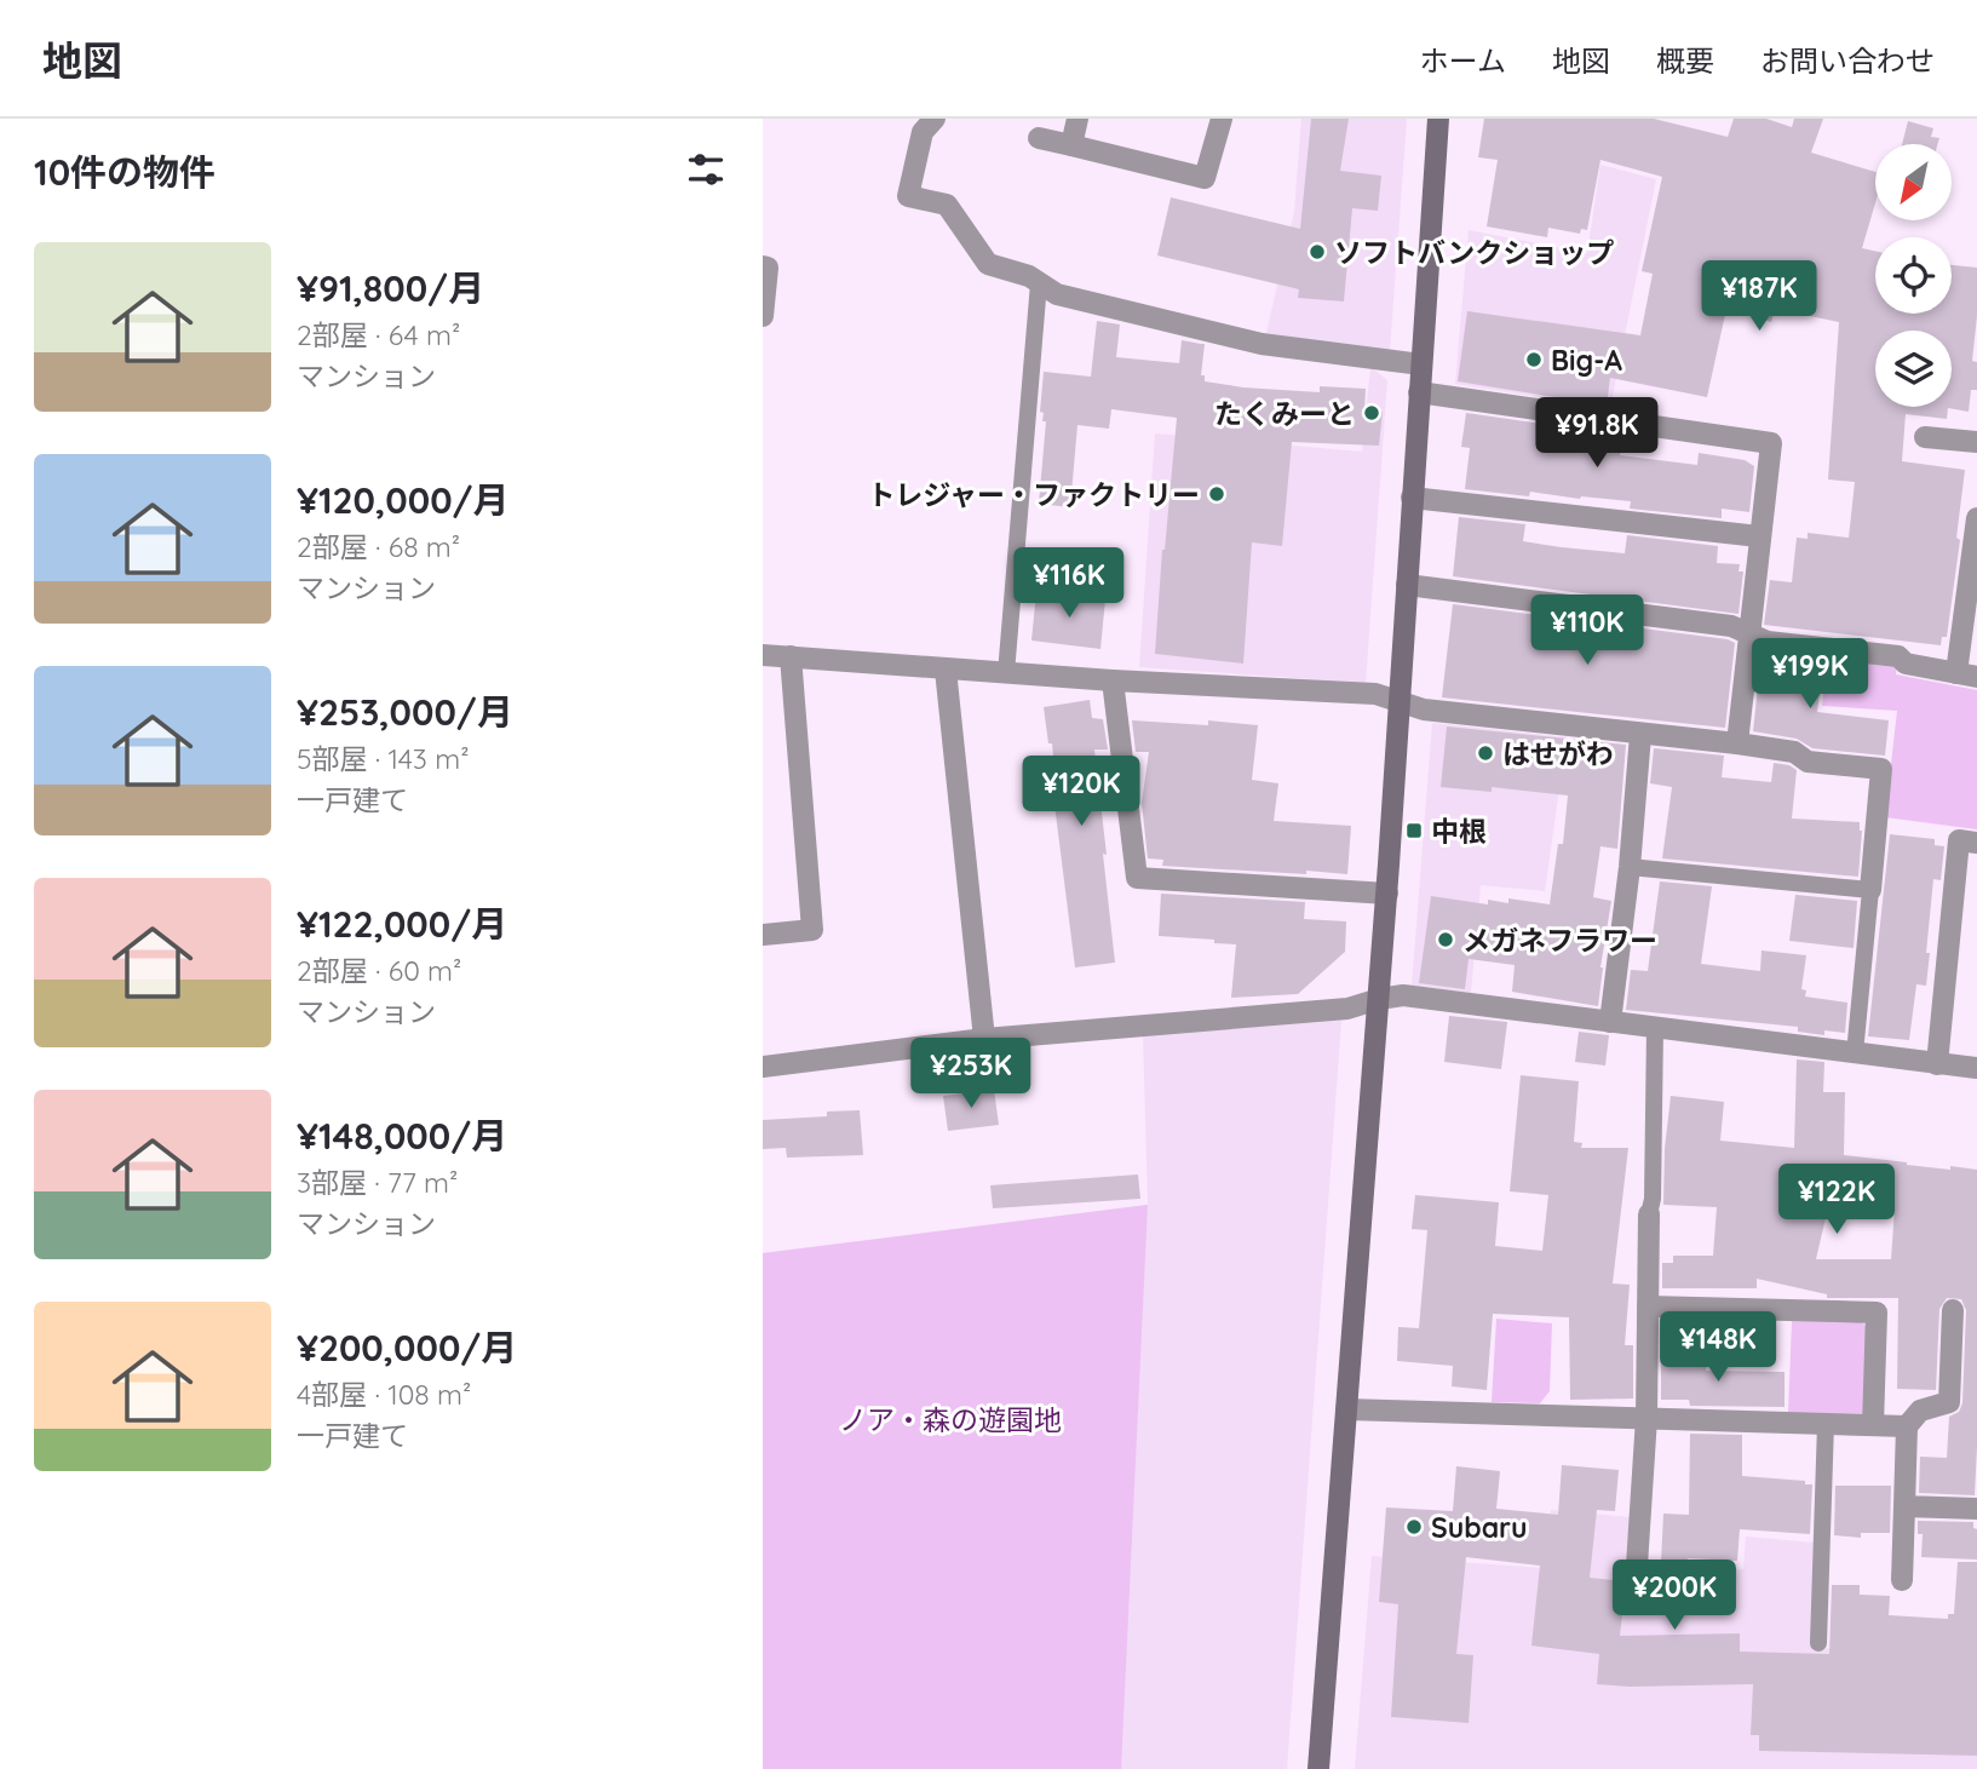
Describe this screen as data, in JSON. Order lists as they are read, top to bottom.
{
  "parks": ["ノア・森の遊園地"],
  "places": {
    "other": [
      "ソフトバンクショップ",
      "Big-A",
      "たくみーと",
      "トレジャー・ファクトリー",
      "はせがわ",
      "メガネフラワー",
      "Subaru"
    ],
    "transit": ["中根"]
  },
  "north": "bottom left",
  "page": {
    "header": "地図",
    "nav": [
      "ホーム",
      "地図",
      "概要",
      "お問い合わせ"
    ],
    "heading": "10件の物件",
    "list": [
      {
        "name": "¥91,800/月",
        "note": "2部屋 · 64 m² · マンション"
      },
      {
        "name": "¥120,000/月",
        "note": "2部屋 · 68 m² · マンション"
      },
      {
        "name": "¥253,000/月",
        "note": "5部屋 · 143 m² · 一戸建て"
      },
      {
        "name": "¥122,000/月",
        "note": "2部屋 · 60 m² · マンション"
      },
      {
        "name": "¥148,000/月",
        "note": "3部屋 · 77 m² · マンション"
      },
      {
        "name": "¥200,000/月",
        "note": "4部屋 · 108 m² · 一戸建て"
      }
    ],
    "price": [
      "¥187K",
      "¥91.8K",
      "¥116K",
      "¥110K",
      "¥199K",
      "¥120K",
      "¥253K",
      "¥122K",
      "¥148K",
      "¥200K"
    ]
  }
}
